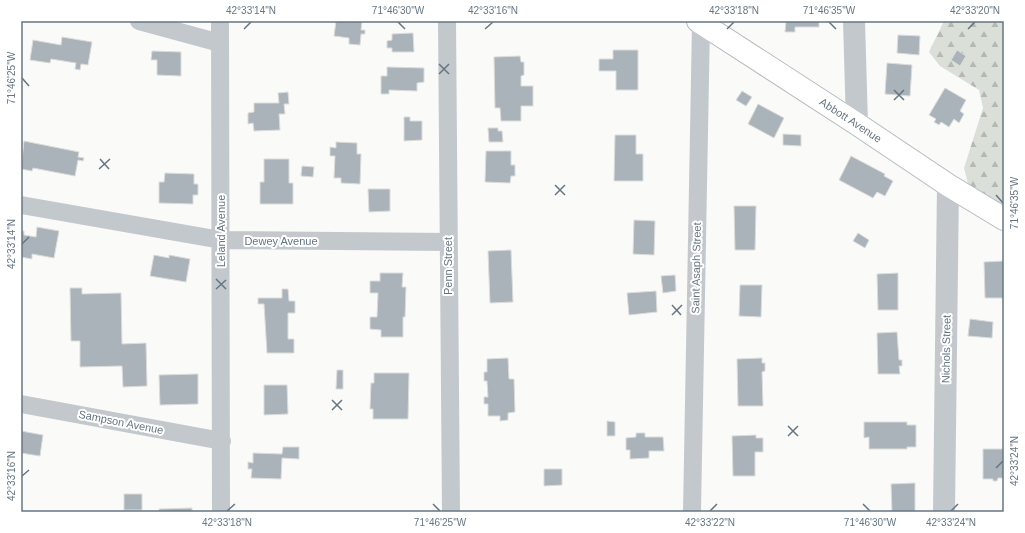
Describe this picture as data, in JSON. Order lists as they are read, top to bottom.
{
  "streets": {
    "main road": ["Abbott Avenue"],
    "street": [
      "Leland Avenue",
      "Dewey Avenue",
      "Penn Street",
      "Saint Asaph Street",
      "Nichols Street",
      "Sampson Avenue"
    ]
  },
  "crossings": [
    ["Abbott Avenue", "Saint Asaph Street"],
    ["Abbott Avenue", "Nichols Street"],
    ["Leland Avenue", "Dewey Avenue"],
    ["Leland Avenue", "Sampson Avenue"],
    ["Dewey Avenue", "Penn Street"]
  ],
  "coordinates": [
    "42°33'14\"N",
    "71°46'30\"W",
    "42°33'16\"N",
    "42°33'18\"N",
    "71°46'35\"W",
    "42°33'20\"N",
    "71°46'25\"W",
    "42°33'24\"N",
    "42°33'22\"N"
  ]
}
